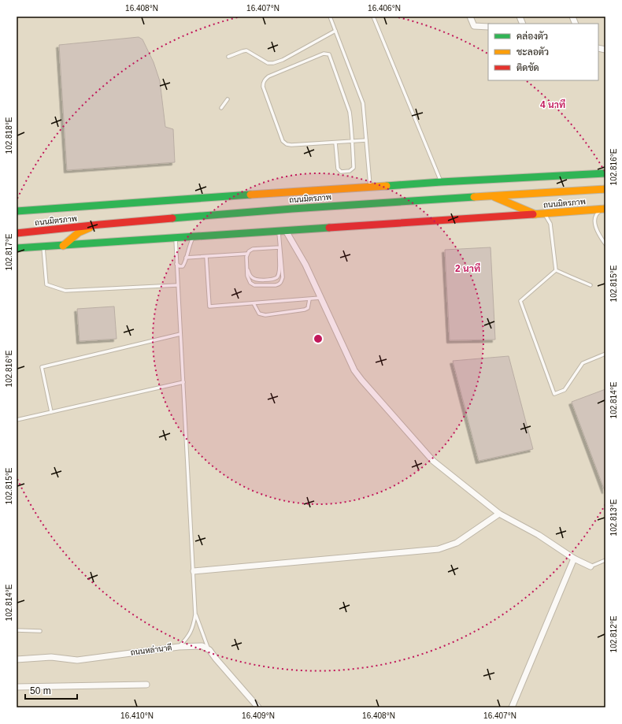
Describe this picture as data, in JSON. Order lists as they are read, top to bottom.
{
  "streets": {
    "main road": ["ถนนมิตรภาพ"],
    "street": ["ถนนหล่านาดี"]
  },
  "legend": ["คล่องตัว", "ชะลอตัว", "ติดขัด"],
  "scale_bar": "50 m",
  "coordinates": [
    "16.408°N",
    "16.407°N",
    "16.406°N",
    "102.818°E",
    "102.816°E",
    "102.817°E",
    "102.815°E",
    "102.814°E",
    "102.813°E",
    "102.812°E",
    "16.410°N",
    "16.409°N"
  ],
  "rings": ["4 นาที", "2 นาที"]
}
